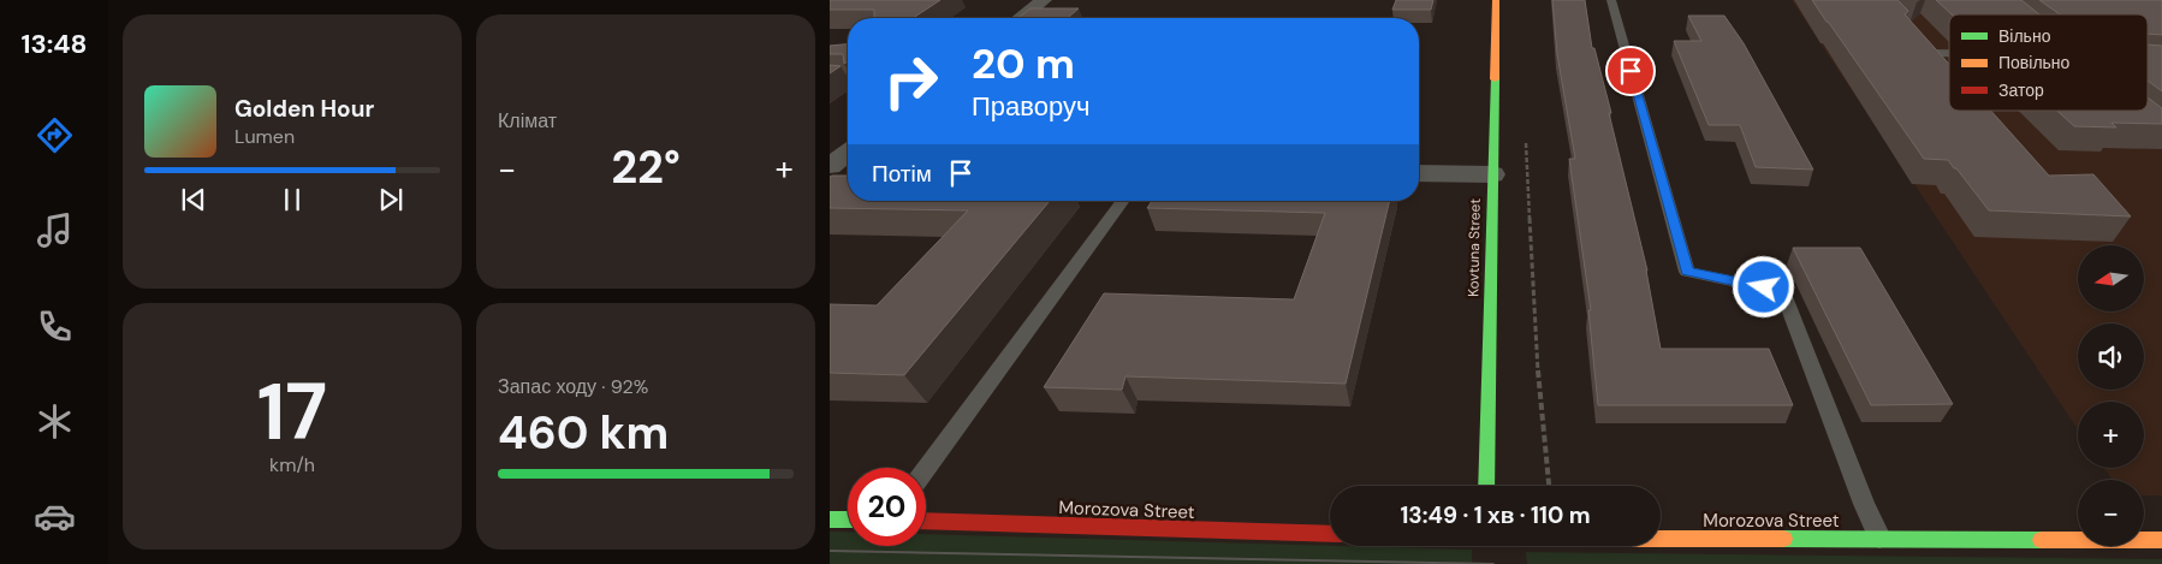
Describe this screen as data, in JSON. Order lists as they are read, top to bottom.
{
  "streets": {
    "street": ["Kovtuna Street", "Morozova Street"]
  },
  "legend": ["Вільно", "Повільно", "Затор"],
  "north": "left",
  "page": {
    "tabs": "13:48",
    "tile": [
      "Клімат",
      ["17", "km/h"],
      ["Запас ходу · 92%", "460 km"]
    ],
    "turn": ["20 m", "Праворуч"],
    "song": ["Golden Hour", "Lumen"],
    "heat": ["−", "22°", "+"],
    "then": "Потім",
    "map_buttons": ["+", "−"],
    "limit": "20",
    "trip": "13:49 · 1 хв · 110 m"
  }
}
